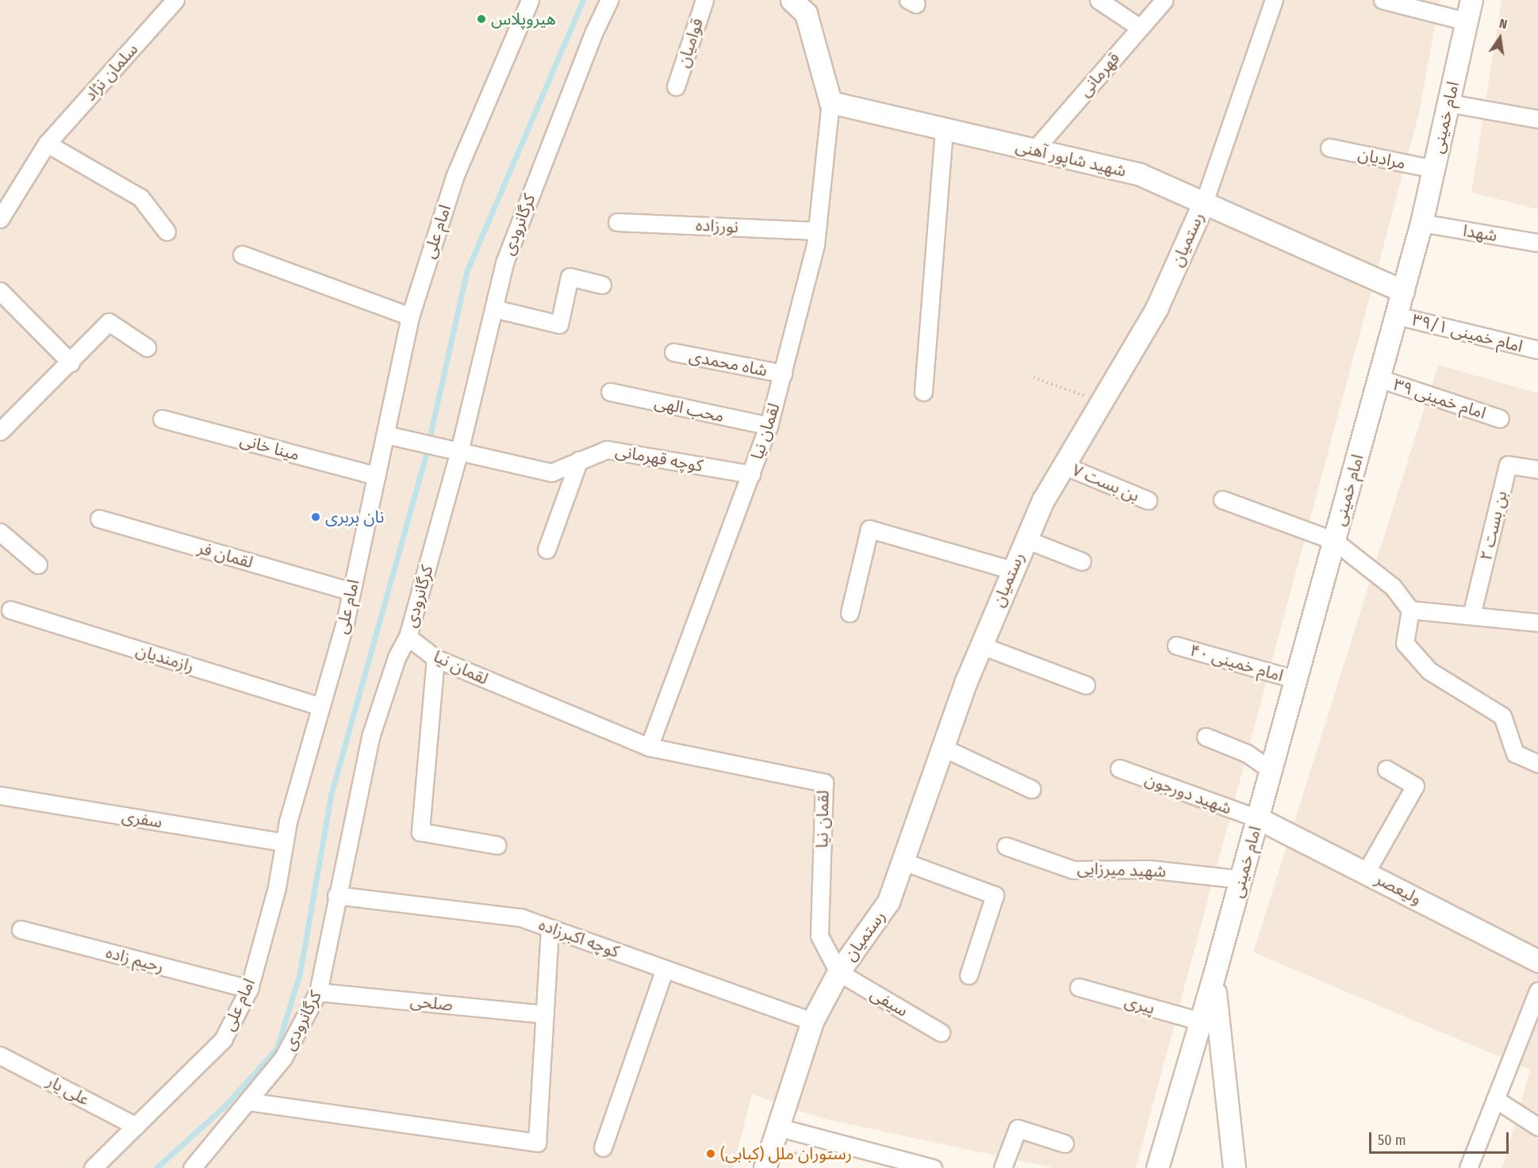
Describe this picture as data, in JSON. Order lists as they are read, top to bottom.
{
  "streets": {
    "street": [
      "قوامیان",
      "سلمان نژاد",
      "قهرمانی",
      "امام خمینی",
      "شهید شاپور آهنی",
      "مرادیان",
      "کرگانرودی",
      "نورزاده",
      "امام علی",
      "شهدا",
      "رستمیان",
      "امام خمینی ۳۹/۱",
      "شاه محمدی",
      "امام خمینی ۳۹",
      "محب الهی",
      "لقمان نیا",
      "مینا خانی",
      "کوچه قهرمانی",
      "بن بست ۷",
      "بن بست ۲",
      "لقمان فر",
      "رازمندیان",
      "امام خمینی ۴۰",
      "شهید دورجون",
      "سفری",
      "شهید میرزایی",
      "ولیعصر",
      "کوچه اکبرزاده",
      "رحیم زاده",
      "سیفی",
      "صلحی",
      "پیری",
      "علی یار"
    ]
  },
  "crossings": [
    ["قهرمانی", "شهید شاپور آهنی"],
    ["امام خمینی", "شهید شاپور آهنی"],
    ["امام خمینی", "مرادیان"],
    ["امام خمینی", "شهدا"],
    ["امام خمینی", "امام خمینی ۳۹/۱"],
    ["امام خمینی", "امام خمینی ۳۹"],
    ["امام خمینی", "امام خمینی ۴۰"],
    ["امام خمینی", "شهید دورجون"],
    ["امام خمینی", "شهید میرزایی"],
    ["امام خمینی", "ولیعصر"],
    ["امام خمینی", "پیری"],
    ["شهید شاپور آهنی", "رستمیان"],
    ["شهید شاپور آهنی", "لقمان نیا"],
    ["کرگانرودی", "لقمان نیا"],
    ["کرگانرودی", "کوچه قهرمانی"],
    ["کرگانرودی", "کوچه اکبرزاده"],
    ["کرگانرودی", "صلحی"],
    ["نورزاده", "لقمان نیا"],
    ["امام علی", "مینا خانی"],
    ["امام علی", "کوچه قهرمانی"],
    ["امام علی", "لقمان فر"],
    ["امام علی", "رازمندیان"],
    ["امام علی", "سفری"],
    ["امام علی", "رحیم زاده"],
    ["امام علی", "علی یار"],
    ["رستمیان", "لقمان نیا"],
    ["رستمیان", "بن بست ۷"],
    ["رستمیان", "کوچه اکبرزاده"],
    ["رستمیان", "سیفی"],
    ["شاه محمدی", "لقمان نیا"],
    ["محب الهی", "لقمان نیا"],
    ["لقمان نیا", "کوچه قهرمانی"],
    ["لقمان نیا", "سیفی"],
    ["شهید دورجون", "ولیعصر"]
  ],
  "places": ["هیروپلاس", "نان بربری", "رستوران ملل (کبابی)"],
  "scale_bar": "50 m",
  "north": "top"
}
